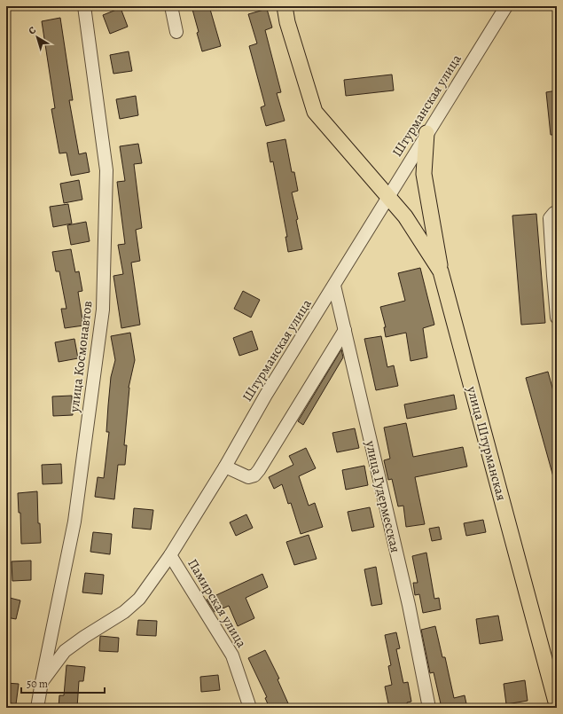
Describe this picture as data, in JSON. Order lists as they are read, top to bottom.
{
  "streets": {
    "main road": ["улица Штурманская"],
    "street": [
      "Штурманская улица",
      "улица Космонавтов",
      "улица Гудермесская",
      "Памирская улица"
    ]
  },
  "crossings": [
    ["Штурманская улица", "улица Космонавтов"],
    ["Штурманская улица", "улица Штурманская"],
    ["Штурманская улица", "улица Гудермесская"],
    ["Штурманская улица", "Памирская улица"]
  ],
  "scale_bar": "50 m",
  "north": "top left"
}
